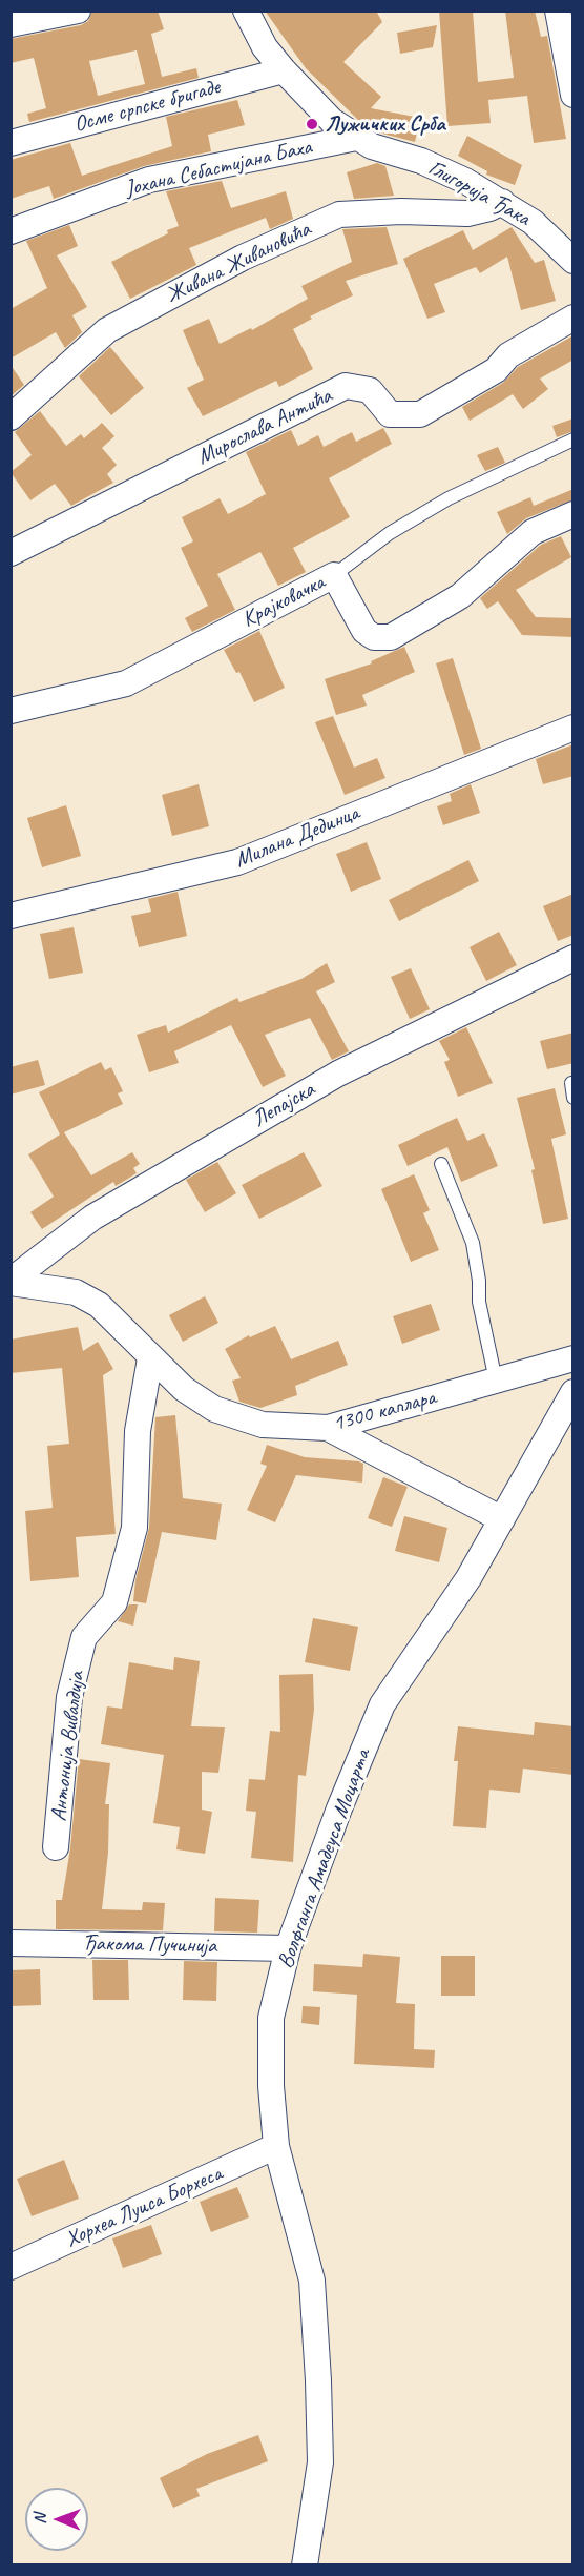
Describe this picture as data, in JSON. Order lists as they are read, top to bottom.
{
  "streets": {
    "street": [
      "Осме српске бригаде",
      "Јохана Себастијана Баха",
      "Глигорија Ђака",
      "Живана Живановића",
      "Мирослава Антића",
      "Крајковачка",
      "Милана Дединца",
      "Лепајска",
      "1300 каплара",
      "Антонија Вивалдија",
      "Волфганга Амадеуса Моцарта",
      "Ђакома Пучинија",
      "Хорхеа Луиса Борхеса"
    ]
  },
  "crossings": [
    ["Осме српске бригаде", "Глигорија Ђака"],
    ["Јохана Себастијана Баха", "Глигорија Ђака"],
    ["Глигорија Ђака", "Живана Живановића"],
    ["Лепајска", "1300 каплара"],
    ["1300 каплара", "Антонија Вивалдија"],
    ["Волфганга Амадеуса Моцарта", "Ђакома Пучинија"],
    ["Волфганга Амадеуса Моцарта", "Хорхеа Луиса Борхеса"]
  ],
  "places": ["Лужичких Срба"],
  "north": "left"
}
